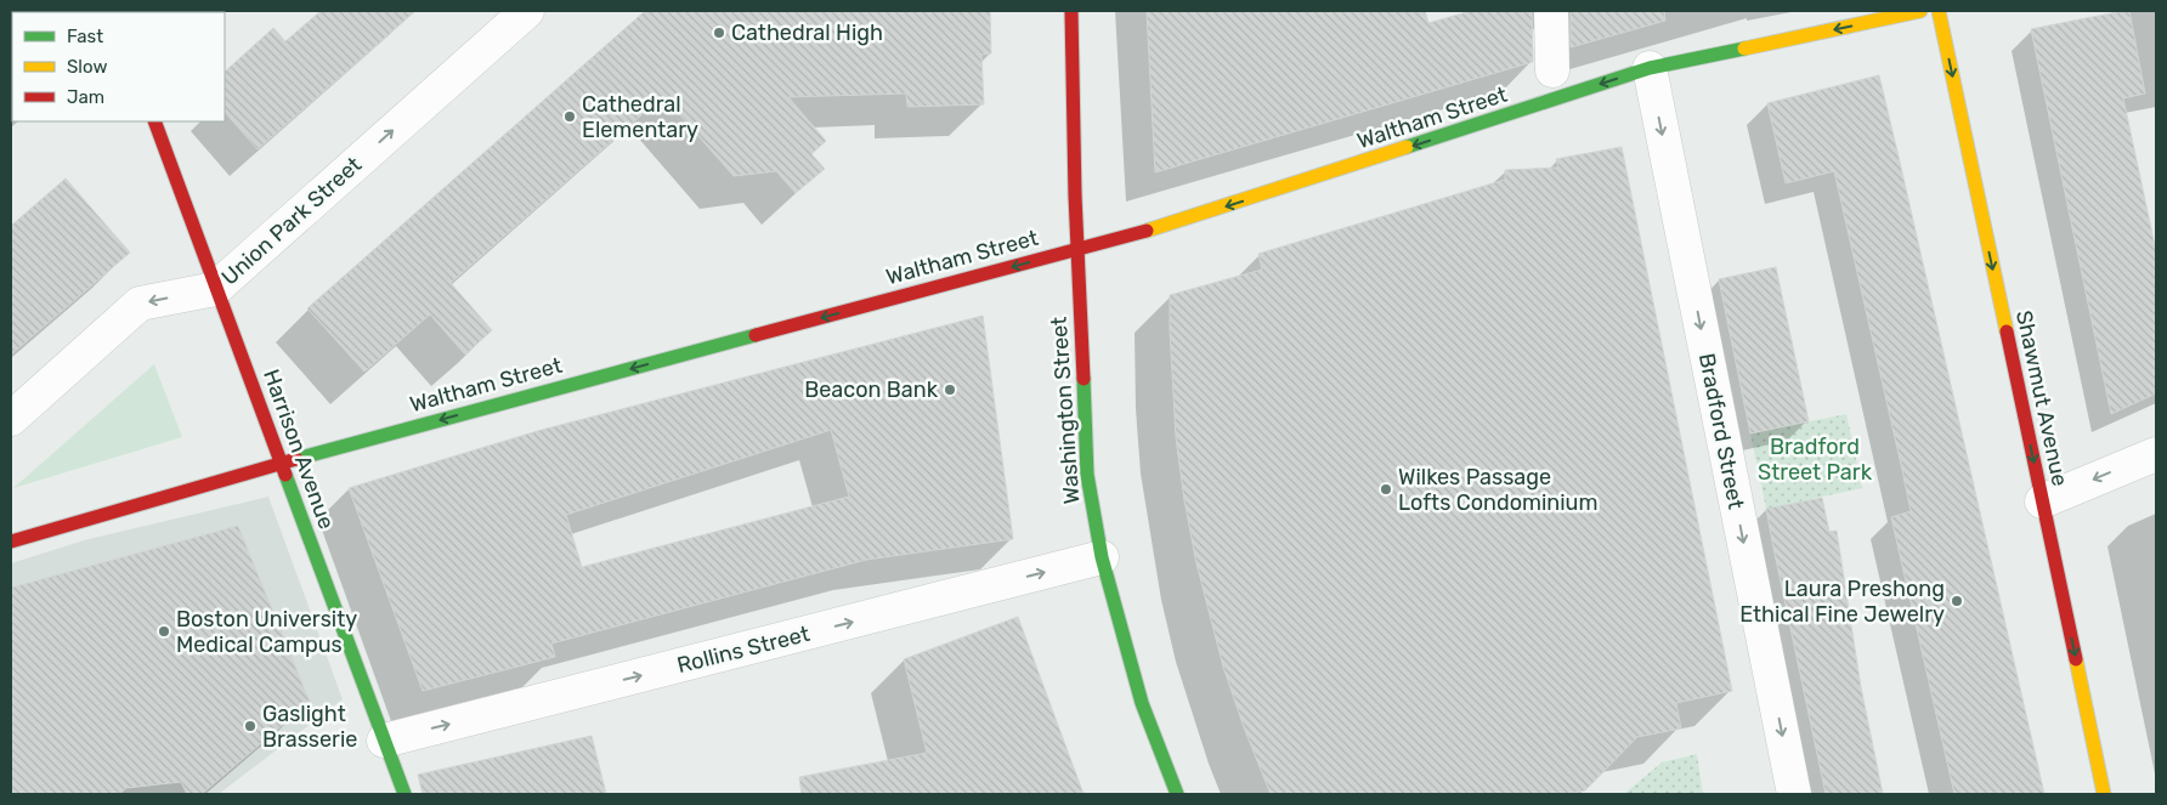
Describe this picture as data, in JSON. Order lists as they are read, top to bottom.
{
  "streets": {
    "main road": [
      "Waltham Street",
      "Shawmut Avenue",
      "Washington Street",
      "Harrison Avenue"
    ],
    "street": ["Union Park Street", "Bradford Street", "Rollins Street"]
  },
  "crossings": [
    ["Waltham Street", "Washington Street"],
    ["Waltham Street", "Bradford Street"],
    ["Waltham Street", "Harrison Avenue"],
    ["Union Park Street", "Harrison Avenue"],
    ["Washington Street", "Rollins Street"],
    ["Harrison Avenue", "Rollins Street"]
  ],
  "one_way": [
    "Waltham Street",
    "Shawmut Avenue",
    "Bradford Street",
    "Rollins Street"
  ],
  "parks": ["Bradford Street Park"],
  "places": [
    "Cathedral High",
    "Cathedral Elementary",
    "Beacon Bank",
    "Wilkes Passage Lofts Condominium",
    "Laura Preshong Ethical Fine Jewelry",
    "Boston University Medical Campus",
    "Gaslight Brasserie"
  ],
  "legend": ["Fast", "Slow", "Jam"]
}
